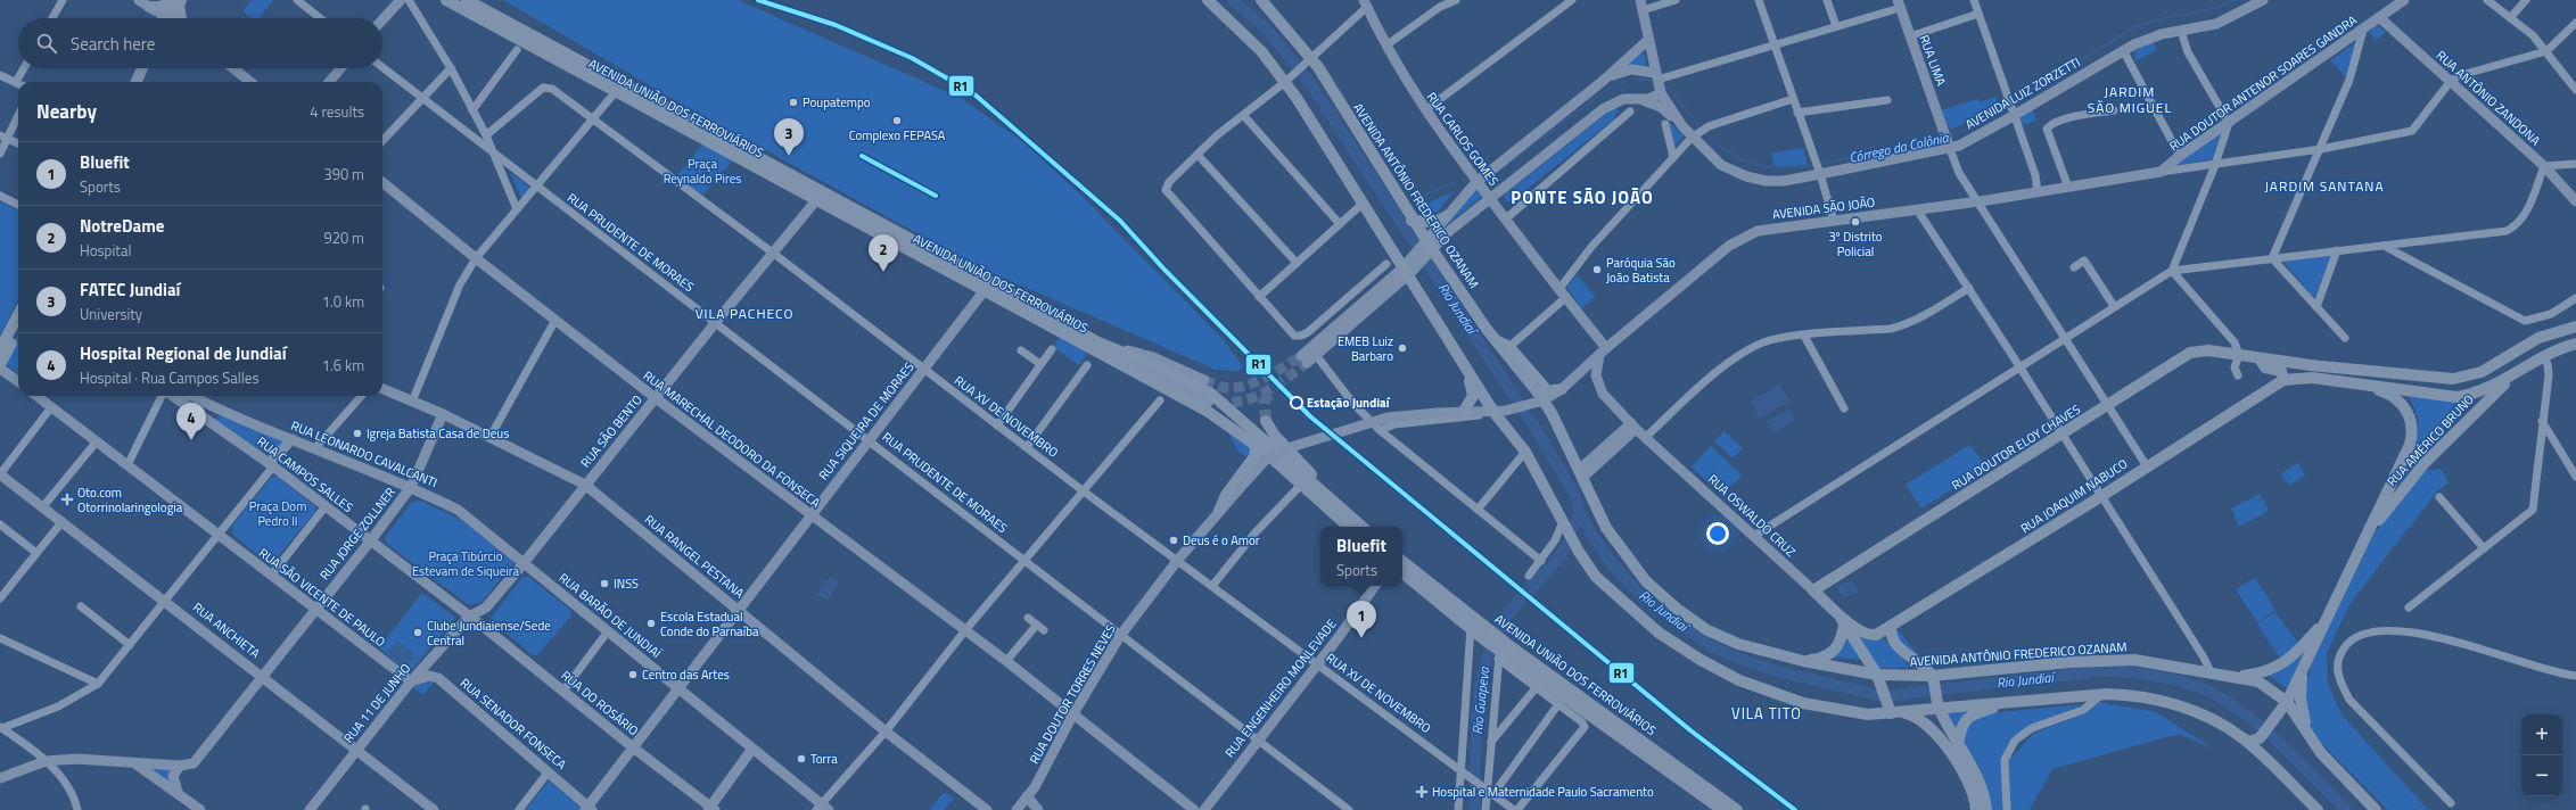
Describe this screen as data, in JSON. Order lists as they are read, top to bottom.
{
  "streets": {
    "main road": [
      "RUA LIMA",
      "RUA DOUTOR ANTENOR SOARES GANDRA",
      "AVENIDA LUIZ ZORZETTI",
      "RUA ANTÔNIO ZANDONA",
      "AVENIDA UNIÃO DOS FERROVIÁRIOS",
      "RUA CARLOS GOMES",
      "AVENIDA ANTÔNIO FREDERICO OZANAM",
      "AVENIDA SÃO JOÃO",
      "RUA SIQUEIRA DE MORAES",
      "RUA SÃO BENTO",
      "RUA MARECHAL DEODORO DA FONSECA",
      "RUA AMÉRICO BRUNO",
      "RUA DOUTOR ELOY CHAVES",
      "RUA LEONARDO CAVALCANTI",
      "RUA CAMPOS SALLES",
      "RUA JOAQUIM NABUCO",
      "RUA OSWALDO CRUZ",
      "RUA JORGE ZOLLNER",
      "RUA RANGEL PESTANA",
      "RUA SÃO VICENTE DE PAULO",
      "RUA BARÃO DE JUNDIAÍ",
      "RUA ANCHIETA",
      "RUA ENGENHEIRO MONLEVADE",
      "RUA DOUTOR TORRES NEVES",
      "RUA 11 DE JUNHO",
      "RUA DO ROSÁRIO",
      "RUA SENADOR FONSECA"
    ],
    "street": ["RUA PRUDENTE DE MORAES", "RUA XV DE NOVEMBRO"]
  },
  "crossings": [
    ["RUA LIMA", "AVENIDA LUIZ ZORZETTI"],
    ["RUA DOUTOR ANTENOR SOARES GANDRA", "RUA ANTÔNIO ZANDONA"],
    ["RUA DOUTOR ANTENOR SOARES GANDRA", "AVENIDA SÃO JOÃO"],
    ["RUA ANTÔNIO ZANDONA", "AVENIDA SÃO JOÃO"],
    ["AVENIDA UNIÃO DOS FERROVIÁRIOS", "RUA SIQUEIRA DE MORAES"],
    ["AVENIDA UNIÃO DOS FERROVIÁRIOS", "RUA SÃO BENTO"],
    ["RUA CARLOS GOMES", "AVENIDA SÃO JOÃO"],
    ["RUA CARLOS GOMES", "RUA OSWALDO CRUZ"],
    ["AVENIDA ANTÔNIO FREDERICO OZANAM", "AVENIDA SÃO JOÃO"],
    ["AVENIDA SÃO JOÃO", "RUA OSWALDO CRUZ"],
    ["RUA PRUDENTE DE MORAES", "RUA SIQUEIRA DE MORAES"],
    ["RUA PRUDENTE DE MORAES", "RUA SÃO BENTO"],
    ["RUA PRUDENTE DE MORAES", "RUA ENGENHEIRO MONLEVADE"],
    ["RUA PRUDENTE DE MORAES", "RUA DOUTOR TORRES NEVES"],
    ["RUA XV DE NOVEMBRO", "RUA SIQUEIRA DE MORAES"],
    ["RUA XV DE NOVEMBRO", "RUA SÃO BENTO"],
    ["RUA XV DE NOVEMBRO", "RUA ENGENHEIRO MONLEVADE"],
    ["RUA XV DE NOVEMBRO", "RUA DOUTOR TORRES NEVES"],
    ["RUA SIQUEIRA DE MORAES", "RUA MARECHAL DEODORO DA FONSECA"],
    ["RUA SIQUEIRA DE MORAES", "RUA RANGEL PESTANA"],
    ["RUA SIQUEIRA DE MORAES", "RUA BARÃO DE JUNDIAÍ"],
    ["RUA SIQUEIRA DE MORAES", "RUA DO ROSÁRIO"],
    ["RUA SIQUEIRA DE MORAES", "RUA SENADOR FONSECA"],
    ["RUA SÃO BENTO", "RUA MARECHAL DEODORO DA FONSECA"],
    ["RUA SÃO BENTO", "RUA LEONARDO CAVALCANTI"],
    ["RUA SÃO BENTO", "RUA CAMPOS SALLES"],
    ["RUA SÃO BENTO", "RUA RANGEL PESTANA"],
    ["RUA SÃO BENTO", "RUA BARÃO DE JUNDIAÍ"],
    ["RUA SÃO BENTO", "RUA 11 DE JUNHO"],
    ["RUA SÃO BENTO", "RUA DO ROSÁRIO"],
    ["RUA MARECHAL DEODORO DA FONSECA", "RUA DOUTOR TORRES NEVES"],
    ["RUA DOUTOR ELOY CHAVES", "RUA JOAQUIM NABUCO"],
    ["RUA DOUTOR ELOY CHAVES", "RUA OSWALDO CRUZ"],
    ["RUA LEONARDO CAVALCANTI", "RUA JORGE ZOLLNER"],
    ["RUA LEONARDO CAVALCANTI", "RUA BARÃO DE JUNDIAÍ"],
    ["RUA CAMPOS SALLES", "RUA JORGE ZOLLNER"],
    ["RUA CAMPOS SALLES", "RUA 11 DE JUNHO"],
    ["RUA CAMPOS SALLES", "RUA DO ROSÁRIO"],
    ["RUA JOAQUIM NABUCO", "RUA OSWALDO CRUZ"],
    ["RUA JORGE ZOLLNER", "RUA RANGEL PESTANA"],
    ["RUA JORGE ZOLLNER", "RUA SÃO VICENTE DE PAULO"],
    ["RUA JORGE ZOLLNER", "RUA ANCHIETA"],
    ["RUA SÃO VICENTE DE PAULO", "RUA 11 DE JUNHO"],
    ["RUA SÃO VICENTE DE PAULO", "RUA SENADOR FONSECA"],
    ["RUA ANCHIETA", "RUA 11 DE JUNHO"],
    ["RUA 11 DE JUNHO", "RUA DO ROSÁRIO"],
    ["RUA 11 DE JUNHO", "RUA SENADOR FONSECA"]
  ],
  "districts": [
    "JARDIM SÃO MIGUEL",
    "JARDIM SANTANA",
    "PONTE SÃO JOÃO",
    "VILA PACHECO",
    "VILA TITO"
  ],
  "water": ["Córrego da Colônia", "Rio Jundiaí", "Rio Guapeva"],
  "parks": ["Praça Reynaldo Pires", "Praça Dom Pedro II", "Praça Tibúrcio Estevam de Siqueira"],
  "places": {
    "other": [
      "Poupatempo",
      "Complexo FEPASA",
      "3º Distrito Policial",
      "Paróquia São João Batista",
      "EMEB Luiz Barbaro",
      "Estação Jundiaí",
      "Igreja Batista Casa de Deus",
      "Deus é o Amor",
      "INSS",
      "Escola Estadual Conde do Parnaíba",
      "Clube Jundiaiense/Sede Central",
      "Centro das Artes",
      "Torra"
    ],
    "health": ["Oto.com Otorrinolaringologia", "Hospital e Maternidade Paulo Sacramento"]
  },
  "lines": ["transit line R1"],
  "page": {
    "search": "Search here",
    "heading": ["Nearby", "4 results"],
    "pins": [
      "3",
      "2",
      "4",
      "1"
    ],
    "list": [
      {
        "mark": "1",
        "name": "Bluefit",
        "note": "Sports",
        "value": "390 m"
      },
      {
        "mark": "2",
        "name": "NotreDame",
        "note": "Hospital",
        "value": "920 m"
      },
      {
        "mark": "3",
        "name": "FATEC Jundiaí",
        "note": "University",
        "value": "1.0 km"
      },
      {
        "mark": "4",
        "name": "Hospital Regional de Jundiaí",
        "note": "Hospital · Rua Campos Salles",
        "value": "1.6 km"
      }
    ],
    "popup": ["Bluefit", "Sports"],
    "map_buttons": ["+", "−"]
  }
}
